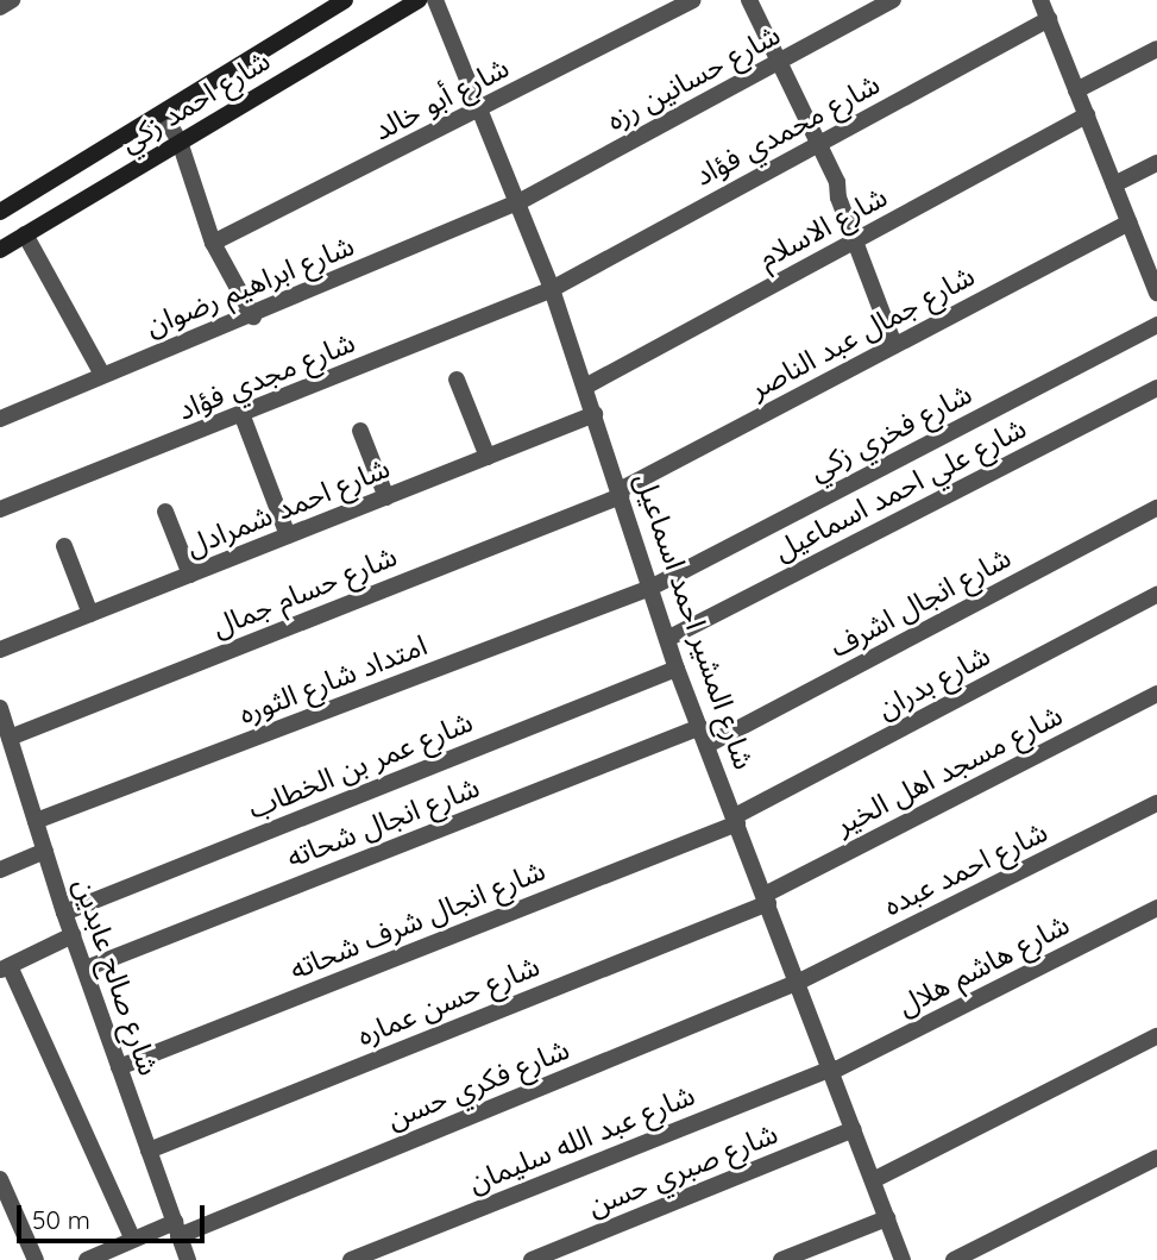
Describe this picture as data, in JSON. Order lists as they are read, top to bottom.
{
  "streets": {
    "street": [
      "شارع حسانين رزه",
      "شارع أبو خالد",
      "شارع احمد زكي",
      "شارع محمدي فؤاد",
      "شارع الاسلام",
      "شارع ابراهيم رضوان",
      "شارع جمال عبد الناصر",
      "شارع مجدي فؤاد",
      "شارع فخري زكي",
      "شارع علي احمد اسماعيل",
      "شارع احمد شمرادل",
      "شارع حسام جمال",
      "شارع انجال اشرف",
      "شارع المشير احمد اسماعيل",
      "امتداد شارع الثوره",
      "شارع بدران",
      "شارع عمر بن الخطاب",
      "شارع مسجد اهل الخير",
      "شارع انجال شحاته",
      "شارع احمد عبده",
      "شارع انجال شرف شحاته",
      "شارع هاشم هلال",
      "شارع صالح عابدين",
      "شارع حسن عماره",
      "شارع فكري حسن",
      "شارع عبد الله سليمان",
      "شارع صبري حسن"
    ]
  },
  "crossings": [
    ["شارع حسانين رزه", "شارع ابراهيم رضوان"],
    ["شارع حسانين رزه", "شارع المشير احمد اسماعيل"],
    ["شارع أبو خالد", "شارع المشير احمد اسماعيل"],
    ["شارع محمدي فؤاد", "شارع مجدي فؤاد"],
    ["شارع محمدي فؤاد", "شارع المشير احمد اسماعيل"],
    ["شارع الاسلام", "شارع المشير احمد اسماعيل"],
    ["شارع ابراهيم رضوان", "شارع المشير احمد اسماعيل"],
    ["شارع جمال عبد الناصر", "شارع حسام جمال"],
    ["شارع جمال عبد الناصر", "شارع المشير احمد اسماعيل"],
    ["شارع مجدي فؤاد", "شارع المشير احمد اسماعيل"],
    ["شارع فخري زكي", "شارع المشير احمد اسماعيل"],
    ["شارع فخري زكي", "امتداد شارع الثوره"],
    ["شارع علي احمد اسماعيل", "شارع المشير احمد اسماعيل"],
    ["شارع احمد شمرادل", "شارع المشير احمد اسماعيل"],
    ["شارع حسام جمال", "شارع المشير احمد اسماعيل"],
    ["شارع حسام جمال", "شارع صالح عابدين"],
    ["شارع انجال اشرف", "شارع المشير احمد اسماعيل"],
    ["شارع المشير احمد اسماعيل", "امتداد شارع الثوره"],
    ["شارع المشير احمد اسماعيل", "شارع بدران"],
    ["شارع المشير احمد اسماعيل", "شارع عمر بن الخطاب"],
    ["شارع المشير احمد اسماعيل", "شارع مسجد اهل الخير"],
    ["شارع المشير احمد اسماعيل", "شارع انجال شحاته"],
    ["شارع المشير احمد اسماعيل", "شارع احمد عبده"],
    ["شارع المشير احمد اسماعيل", "شارع انجال شرف شحاته"],
    ["شارع المشير احمد اسماعيل", "شارع هاشم هلال"],
    ["شارع المشير احمد اسماعيل", "شارع حسن عماره"],
    ["شارع المشير احمد اسماعيل", "شارع فكري حسن"],
    ["شارع المشير احمد اسماعيل", "شارع عبد الله سليمان"],
    ["شارع المشير احمد اسماعيل", "شارع صبري حسن"],
    ["امتداد شارع الثوره", "شارع صالح عابدين"],
    ["شارع بدران", "شارع انجال شرف شحاته"],
    ["شارع عمر بن الخطاب", "شارع صالح عابدين"],
    ["شارع مسجد اهل الخير", "شارع حسن عماره"],
    ["شارع انجال شحاته", "شارع صالح عابدين"],
    ["شارع احمد عبده", "شارع فكري حسن"],
    ["شارع انجال شرف شحاته", "شارع صالح عابدين"],
    ["شارع هاشم هلال", "شارع عبد الله سليمان"],
    ["شارع صالح عابدين", "شارع حسن عماره"],
    ["شارع صالح عابدين", "شارع فكري حسن"]
  ],
  "scale_bar": "50 m"
}
